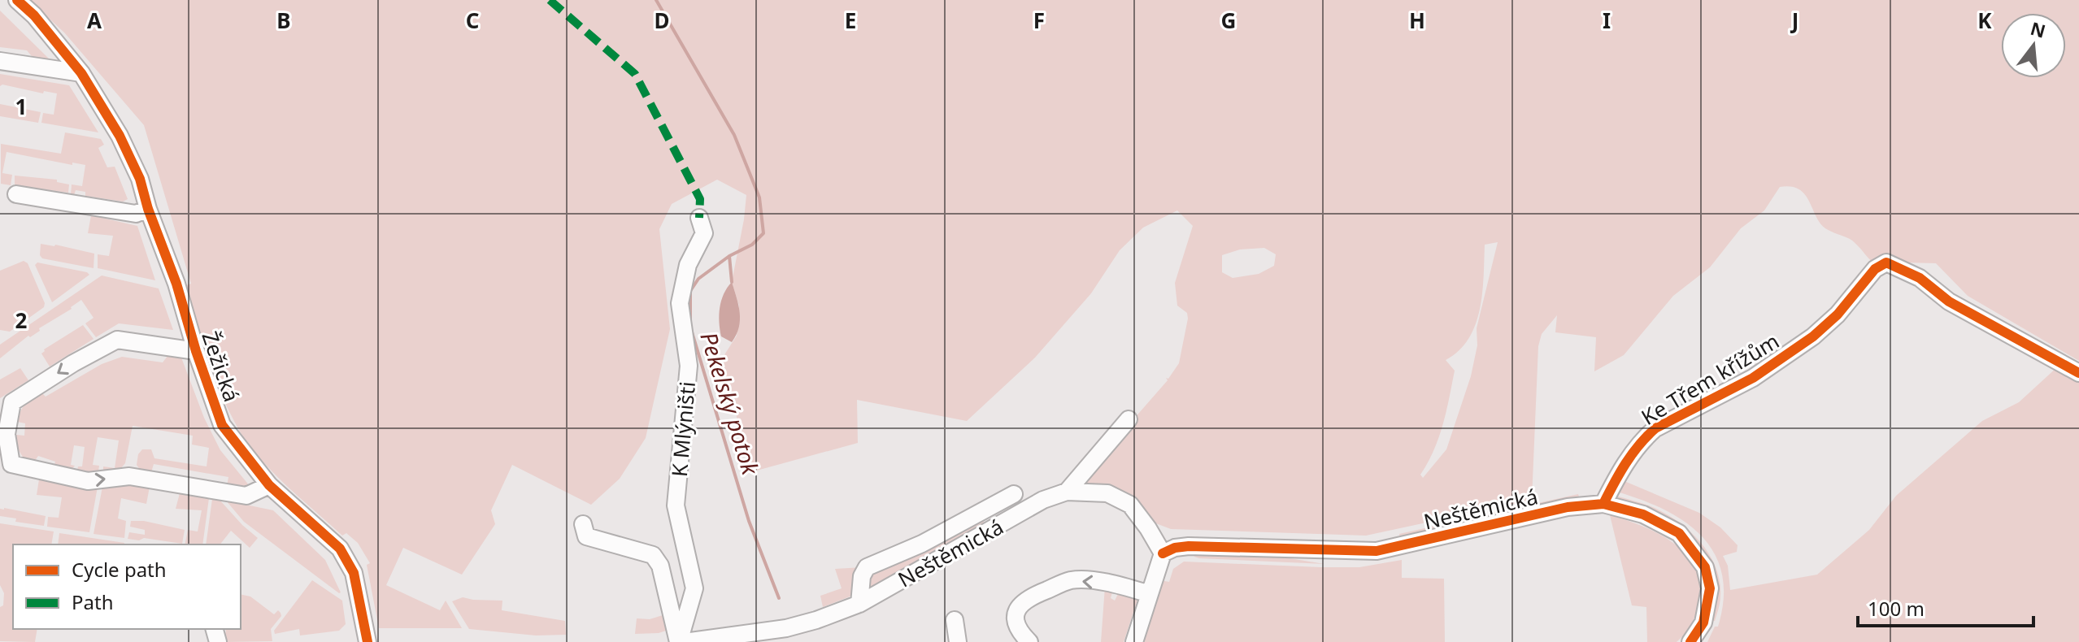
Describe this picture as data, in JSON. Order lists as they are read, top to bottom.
{
  "streets": {
    "street": [
      "Žežická",
      "Ke Třem křížům",
      "K Mlýništi",
      "Neštěmická"
    ]
  },
  "crossings": [
    ["Ke Třem křížům", "Neštěmická"]
  ],
  "water": ["Pekelský potok"],
  "legend": ["Cycle path", "Path"],
  "scale_bar": "100 m",
  "north": "top",
  "grid": {
    "columns": [
      "A",
      "B",
      "C",
      "D",
      "E",
      "F",
      "G",
      "H",
      "I",
      "J",
      "K"
    ],
    "rows": ["1", "2"]
  }
}
